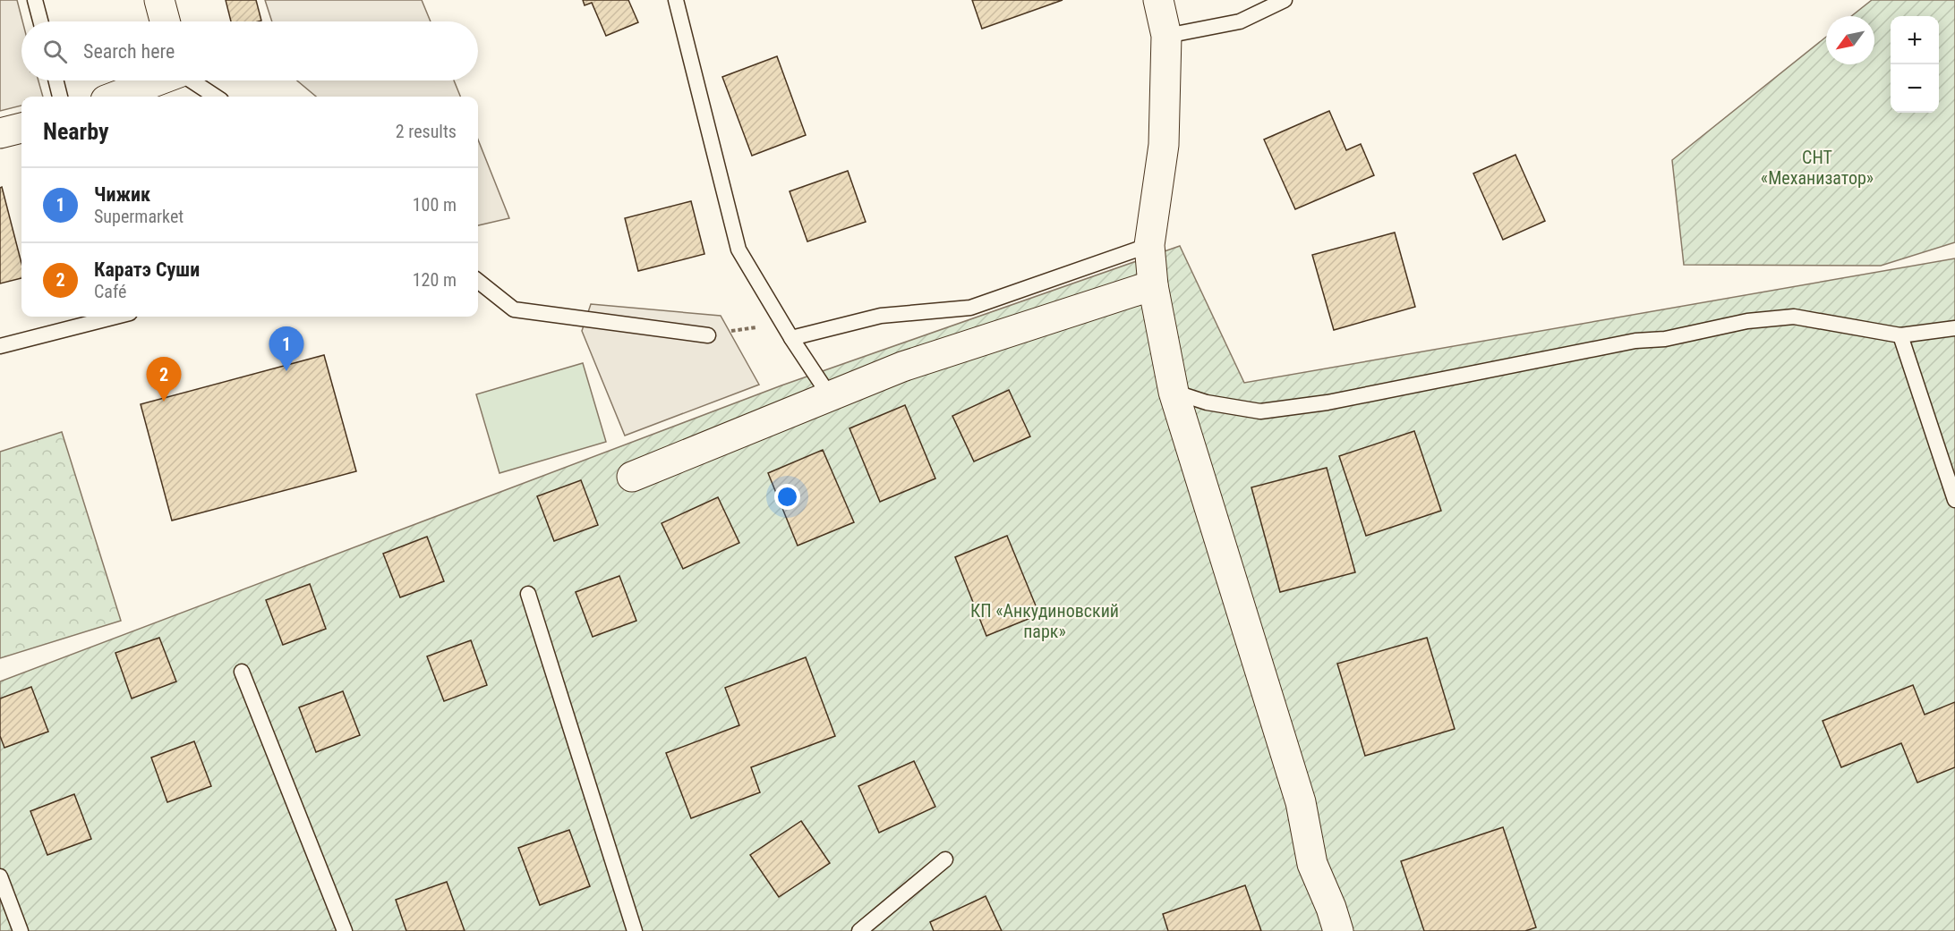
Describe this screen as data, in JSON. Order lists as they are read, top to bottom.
{
  "parks": ["СНТ «Механизатор»", "КП «Анкудиновский парк»"],
  "north": "bottom left",
  "page": {
    "map_buttons": ["+", "−"],
    "search": "Search here",
    "heading": ["Nearby", "2 results"],
    "list": [
      {
        "mark": "1",
        "name": "Чижик",
        "note": "Supermarket",
        "value": "100 m"
      },
      {
        "mark": "2",
        "name": "Каратэ Суши",
        "note": "Café",
        "value": "120 m"
      }
    ],
    "pins": ["1", "2"]
  }
}
